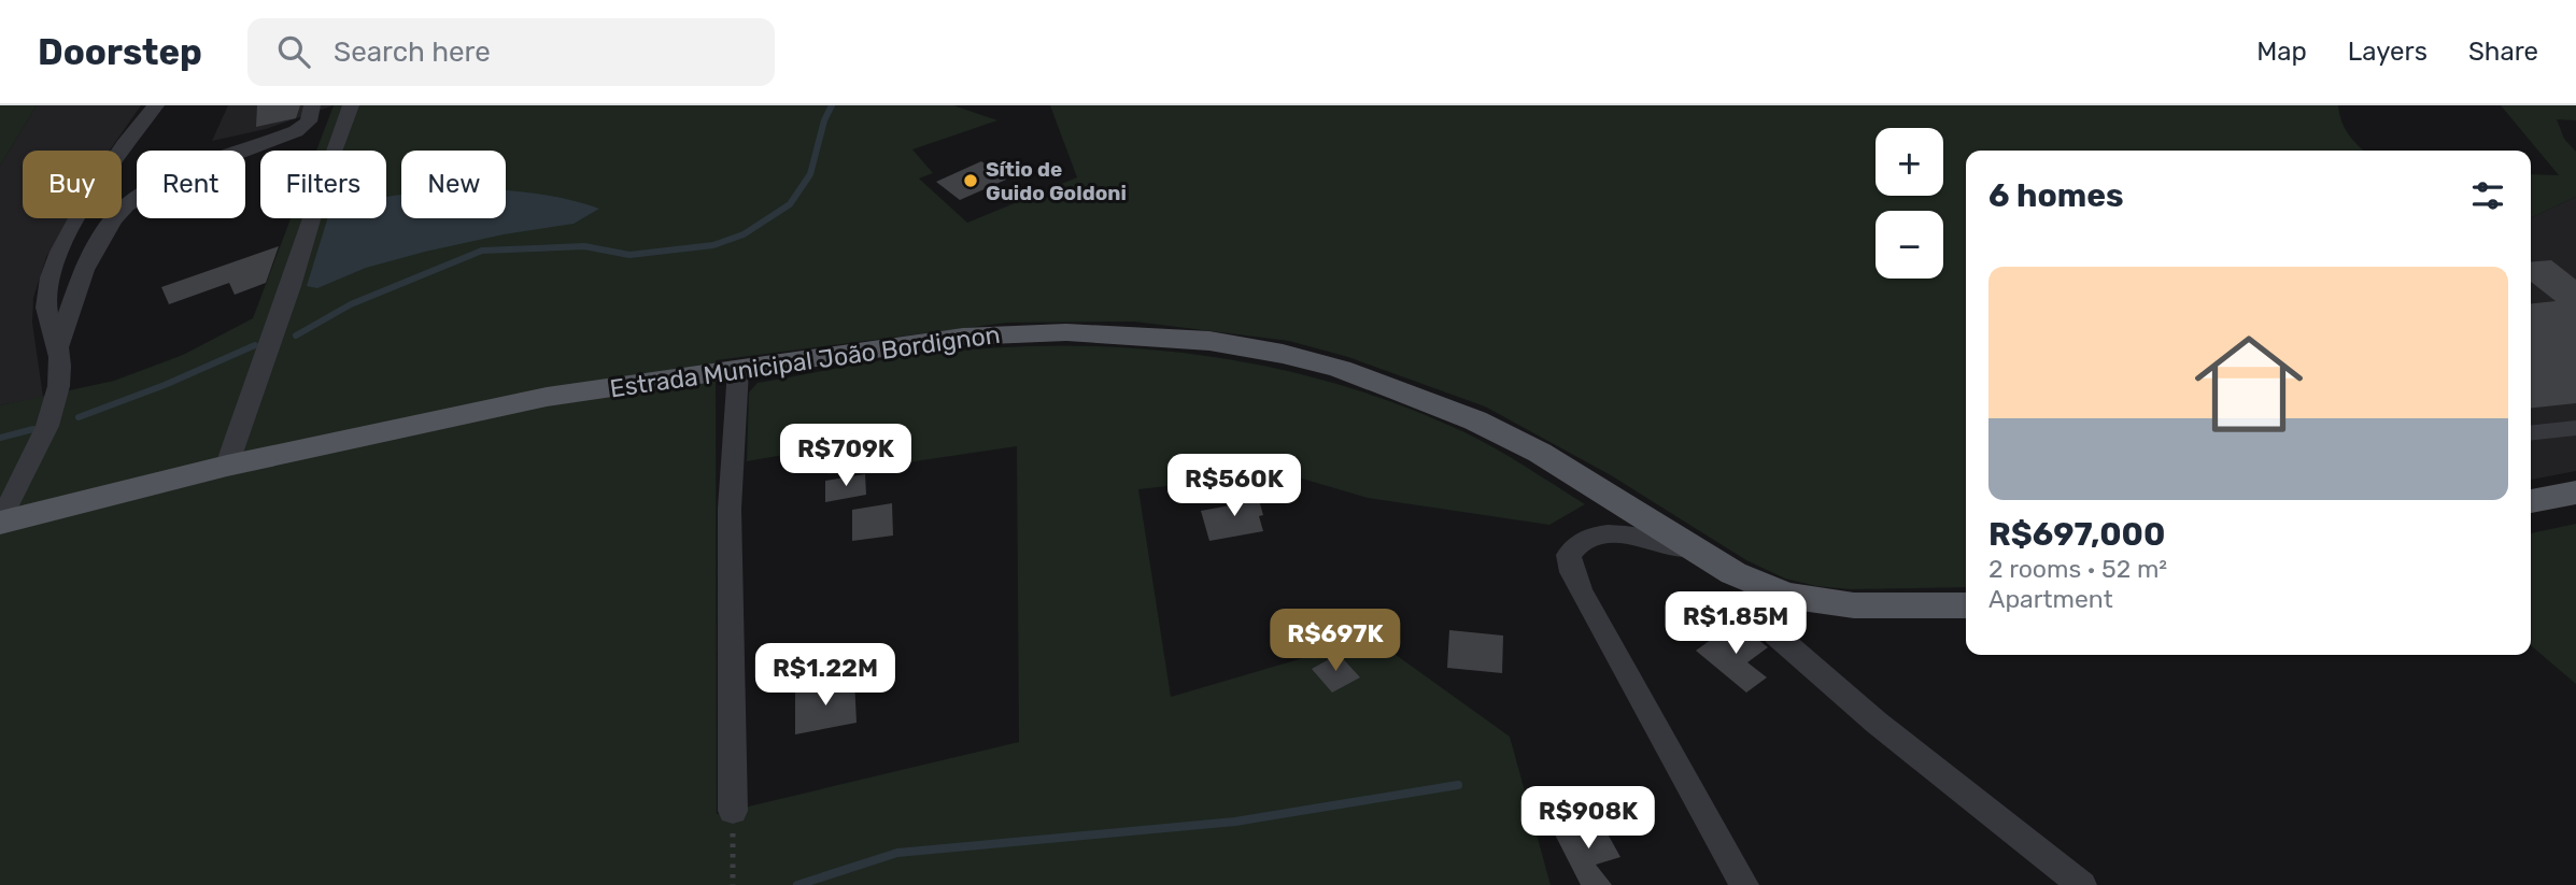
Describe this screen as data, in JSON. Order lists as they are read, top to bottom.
{
  "streets": {
    "main road": ["Estrada Municipal João Bordignon"]
  },
  "places": ["Sítio de Guido Goldoni"],
  "page": {
    "header": "Doorstep",
    "search": "Search here",
    "nav": ["Map", "Layers", "Share"],
    "map_buttons": ["+", "−"],
    "chip": [
      "Buy",
      "Rent",
      "Filters",
      "New"
    ],
    "heading": "6 homes",
    "list": [
      {
        "name": "R$697,000",
        "note": "2 rooms · 52 m² · Apartment"
      }
    ],
    "price": [
      "R$709K",
      "R$560K",
      "R$1.85M",
      "R$697K",
      "R$1.22M",
      "R$908K"
    ]
  }
}
